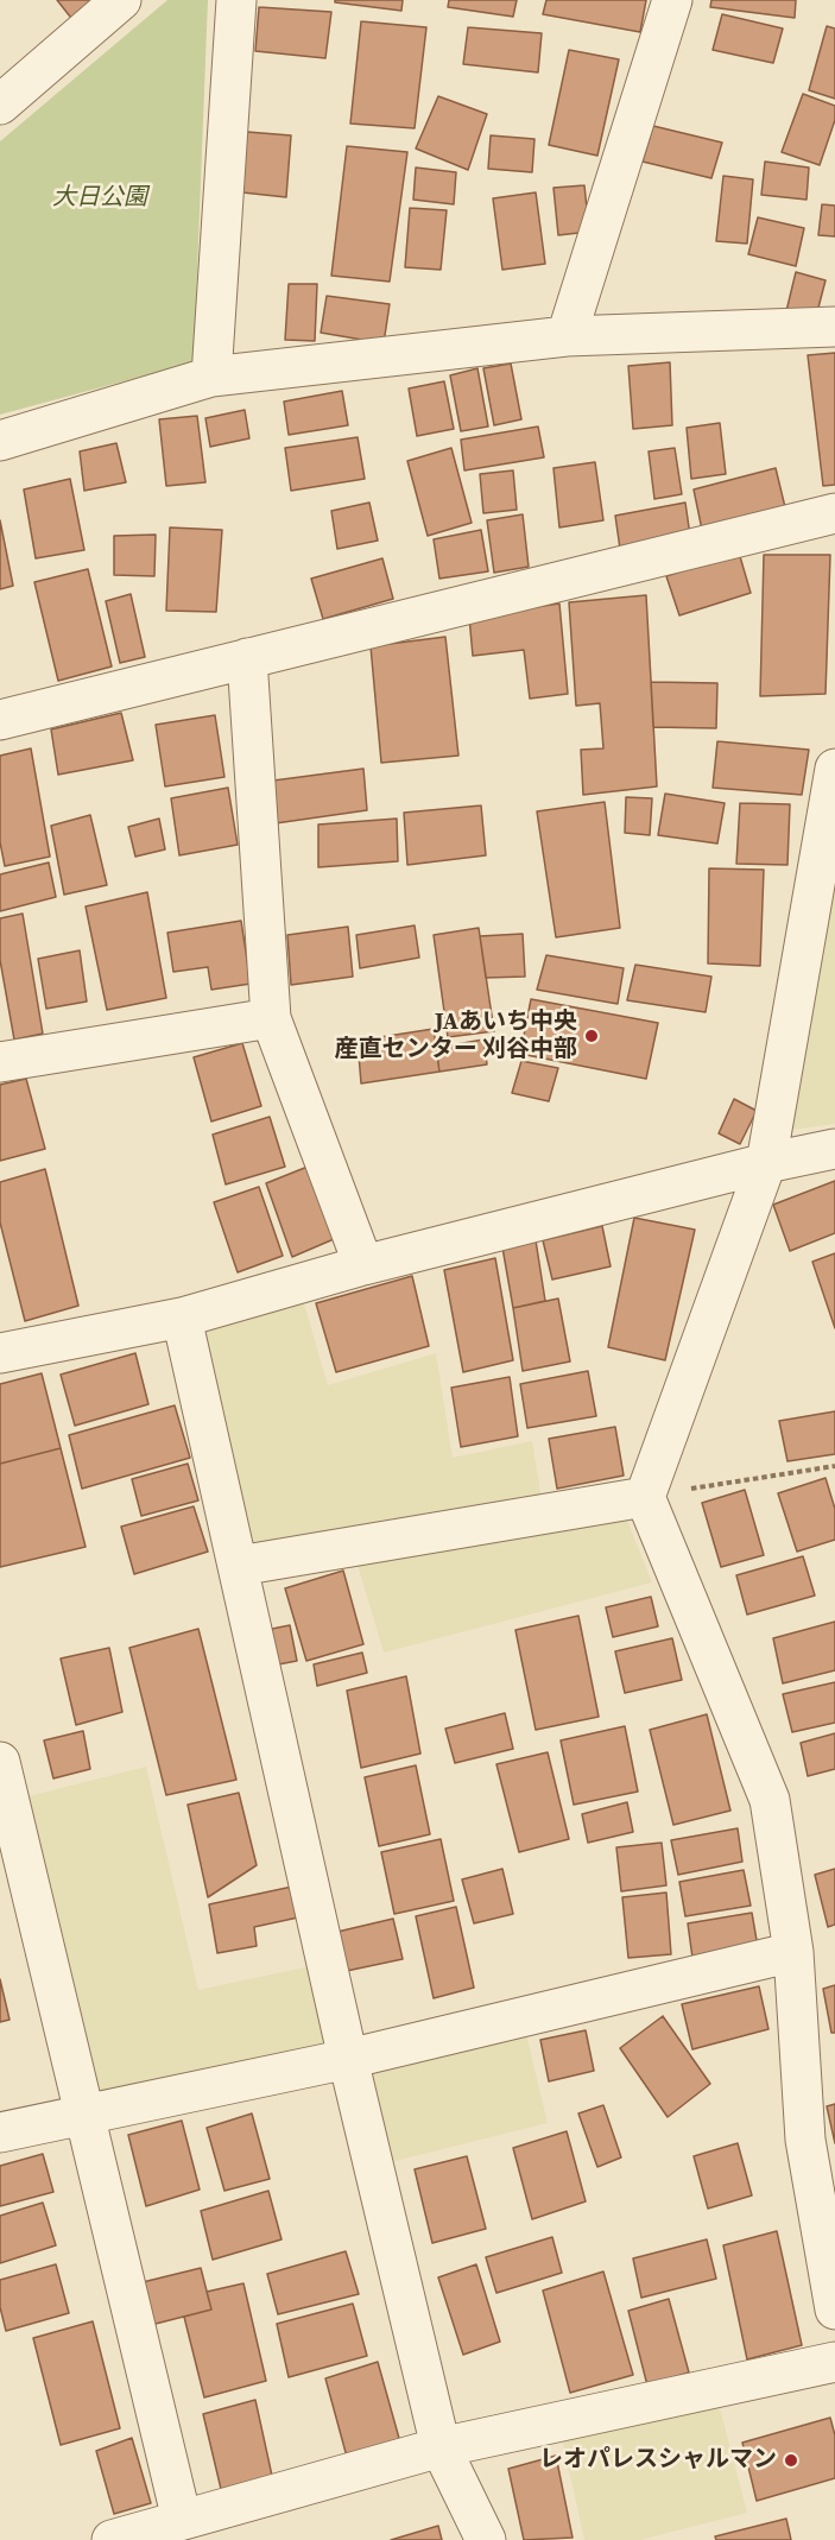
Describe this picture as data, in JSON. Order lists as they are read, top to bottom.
{
  "parks": ["大日公園"],
  "places": ["JAあいち中央 産直センター 刈谷中部", "レオパレスシャルマン"]
}
